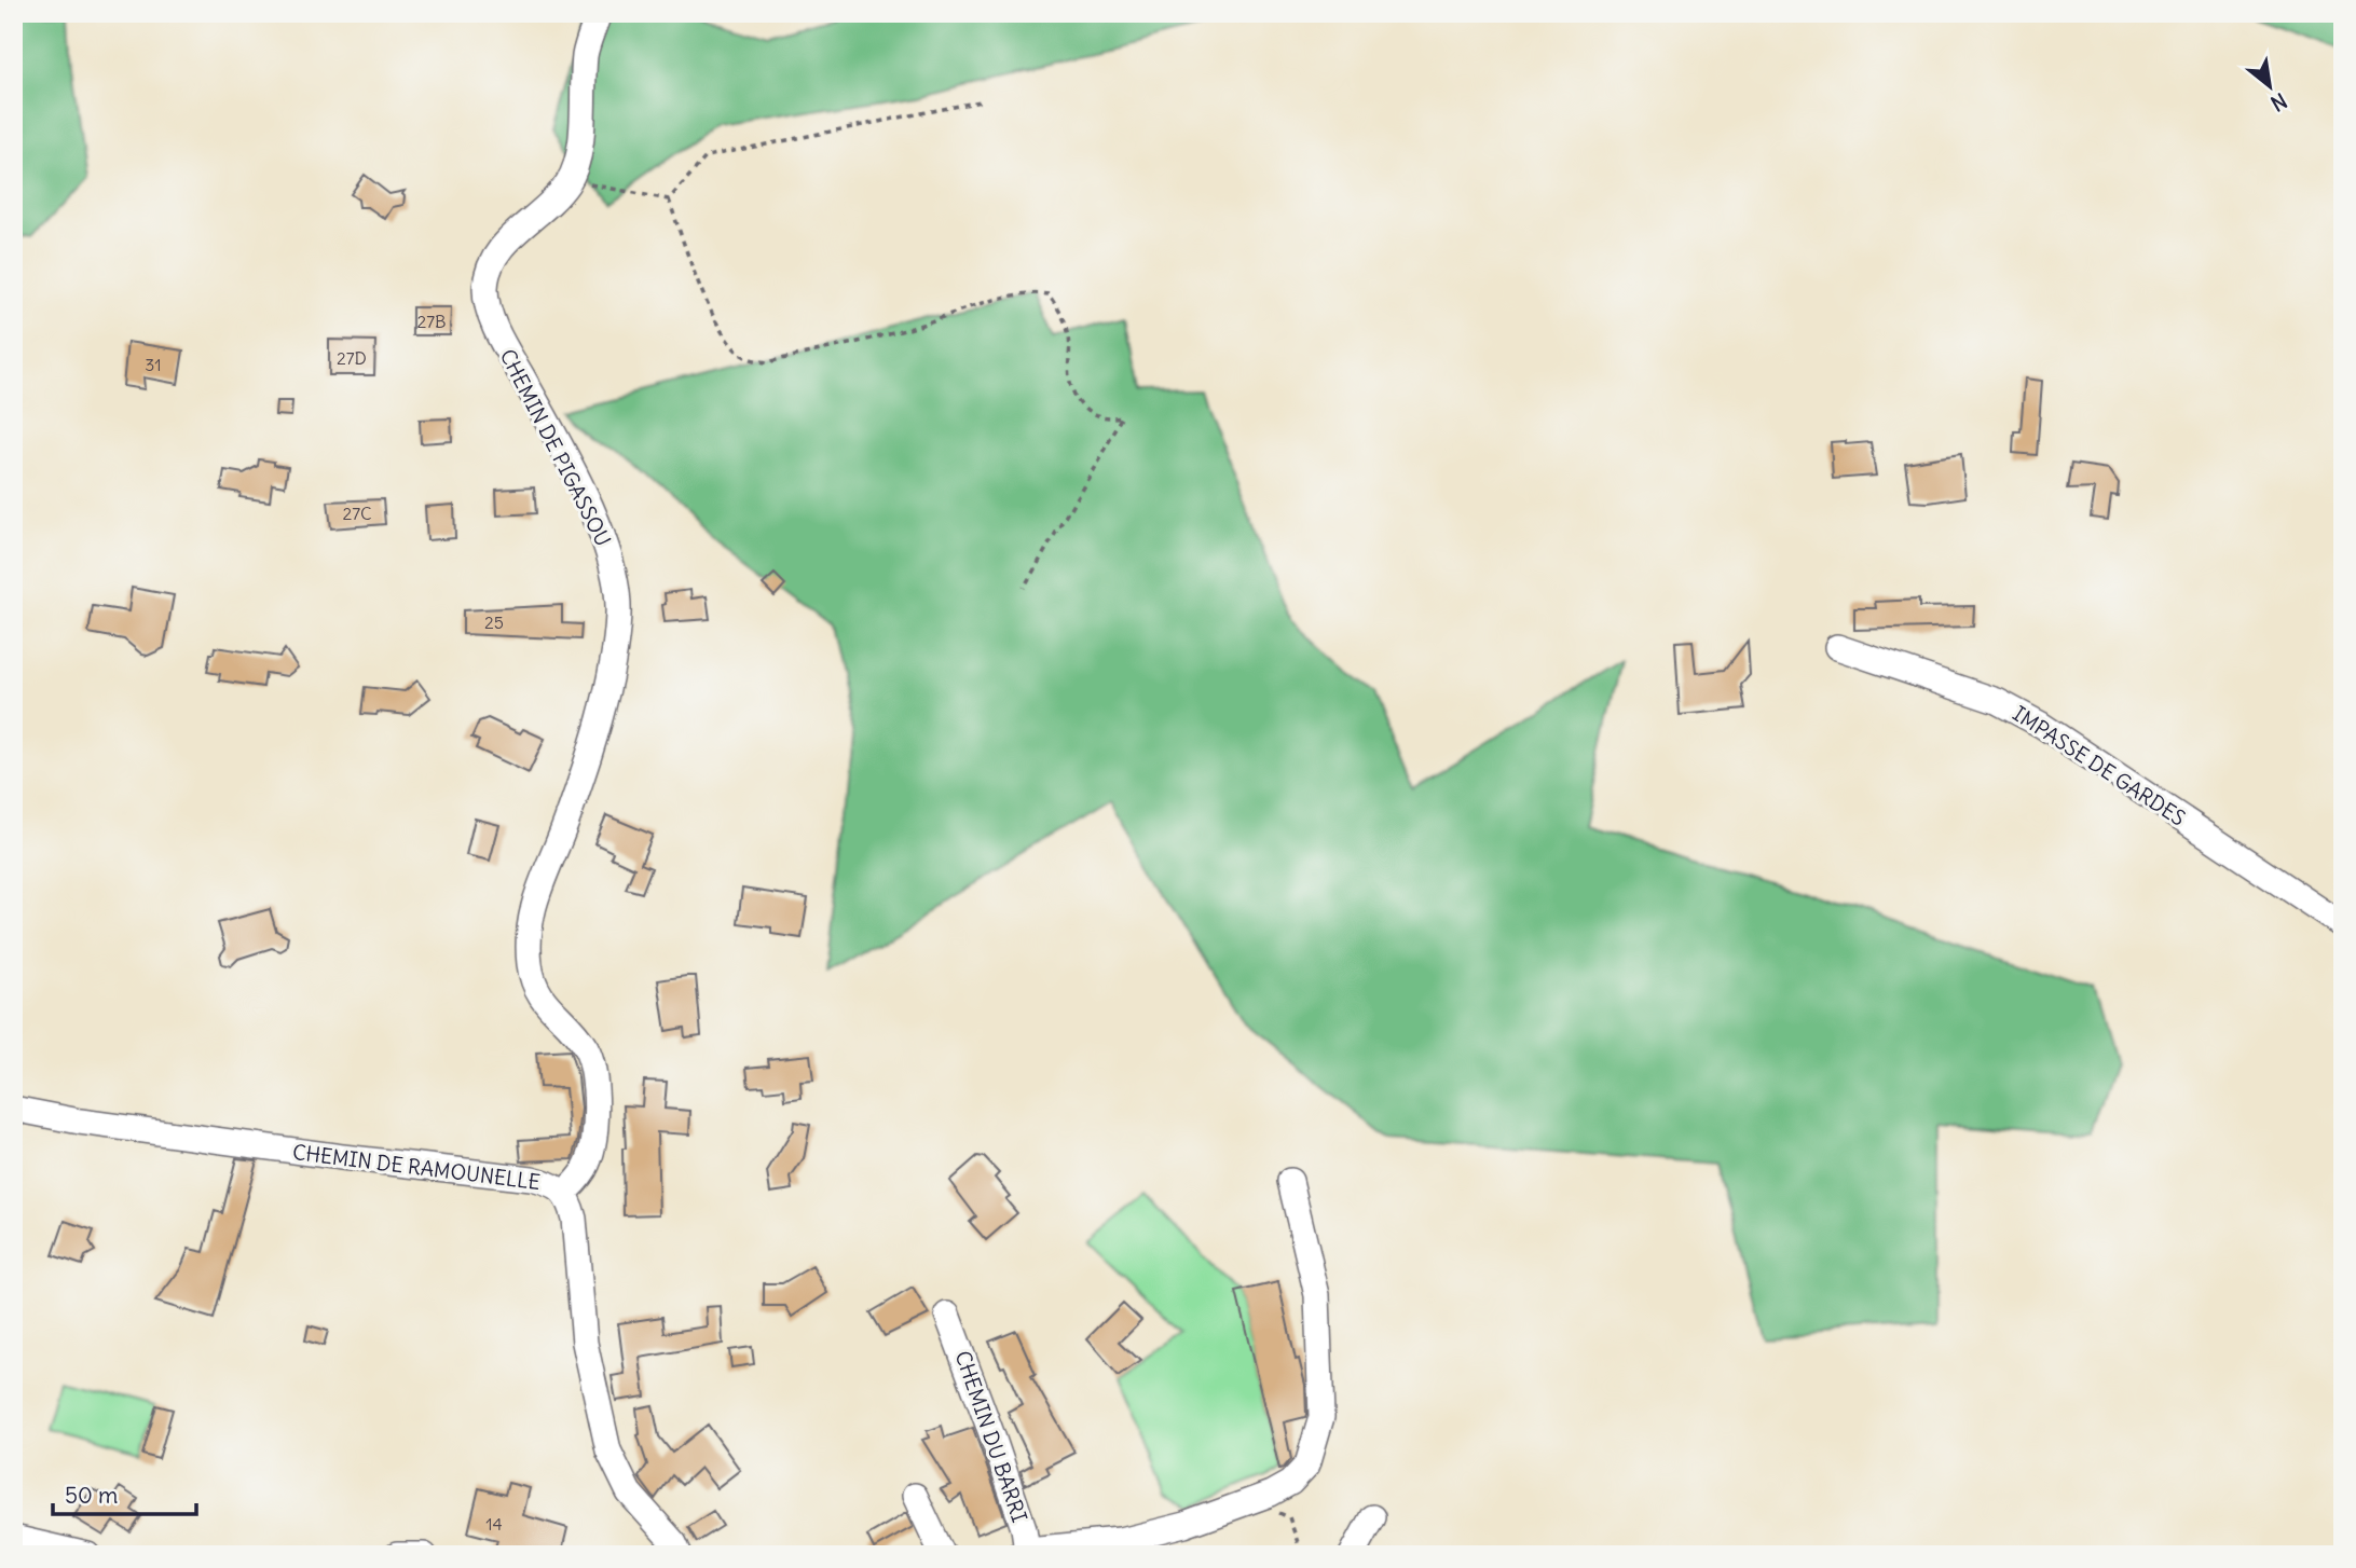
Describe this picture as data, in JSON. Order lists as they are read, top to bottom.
{
  "streets": {
    "street": [
      "CHEMIN DE PIGASSOU",
      "IMPASSE DE GARDES",
      "CHEMIN DE RAMOUNELLE",
      "CHEMIN DU BARRI"
    ]
  },
  "crossings": [
    ["CHEMIN DE PIGASSOU", "CHEMIN DE RAMOUNELLE"]
  ],
  "house_numbers": [
    "27B",
    "27D",
    "31",
    "27C",
    "25",
    "14"
  ],
  "scale_bar": "50 m",
  "north": "bottom right"
}
